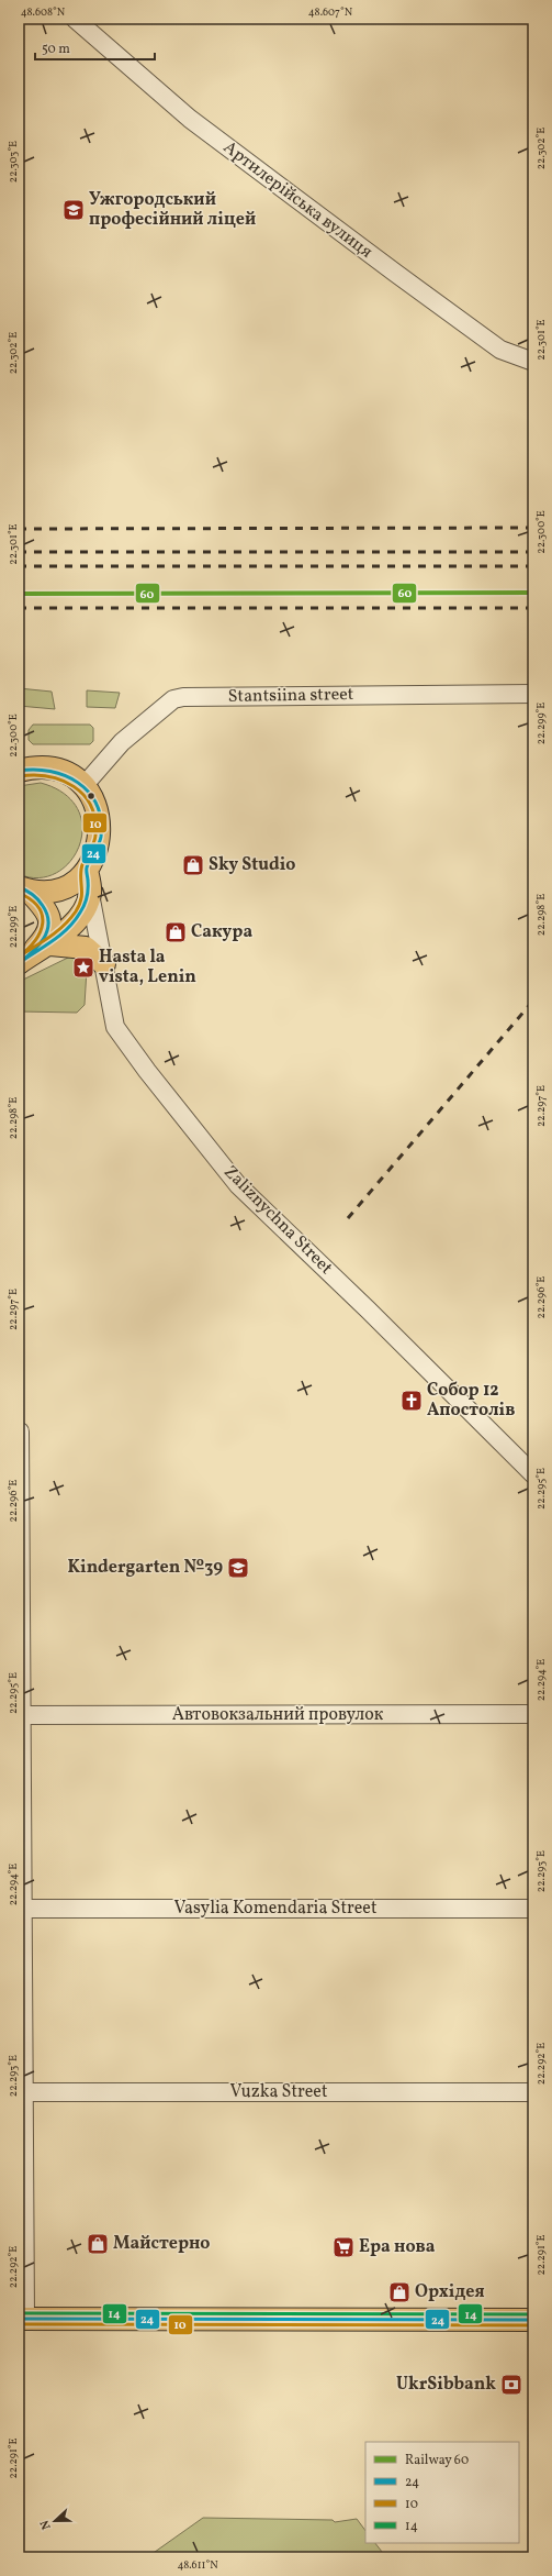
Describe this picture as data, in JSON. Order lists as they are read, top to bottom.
{
  "streets": {
    "main road": ["Zaliznychna Street"],
    "street": [
      "Артилерійська вулиця",
      "Stantsiina street",
      "Автовокзальний провулок",
      "Vasylia Komendaria Street",
      "Vuzka Street"
    ]
  },
  "places": {
    "school or university": ["Ужгородський професійний ліцей", "Kindergarten №39"],
    "shop": [
      "Sky Studio",
      "Сакура",
      "Майстерно",
      "Орхідея"
    ],
    "place": ["Hasta la vista, Lenin"],
    "church": ["Собор 12 Апостолів"],
    "supermarket": ["Ера нова"],
    "bank": ["UkrSibbank"]
  },
  "lines": [
    "rail line 60",
    "transit line 24",
    "transit line 10",
    "transit line 14"
  ],
  "legend": [
    "Railway 60",
    "24",
    "10",
    "14"
  ],
  "scale_bar": "50 m",
  "north": "left",
  "coordinates": [
    "48.608°N",
    "48.607°N",
    "22.302°E",
    "22.303°E",
    "22.301°E",
    "22.300°E",
    "22.299°E",
    "22.298°E",
    "22.297°E",
    "22.296°E",
    "22.295°E",
    "22.294°E",
    "22.293°E",
    "22.292°E",
    "22.291°E",
    "48.611°N"
  ]
}
